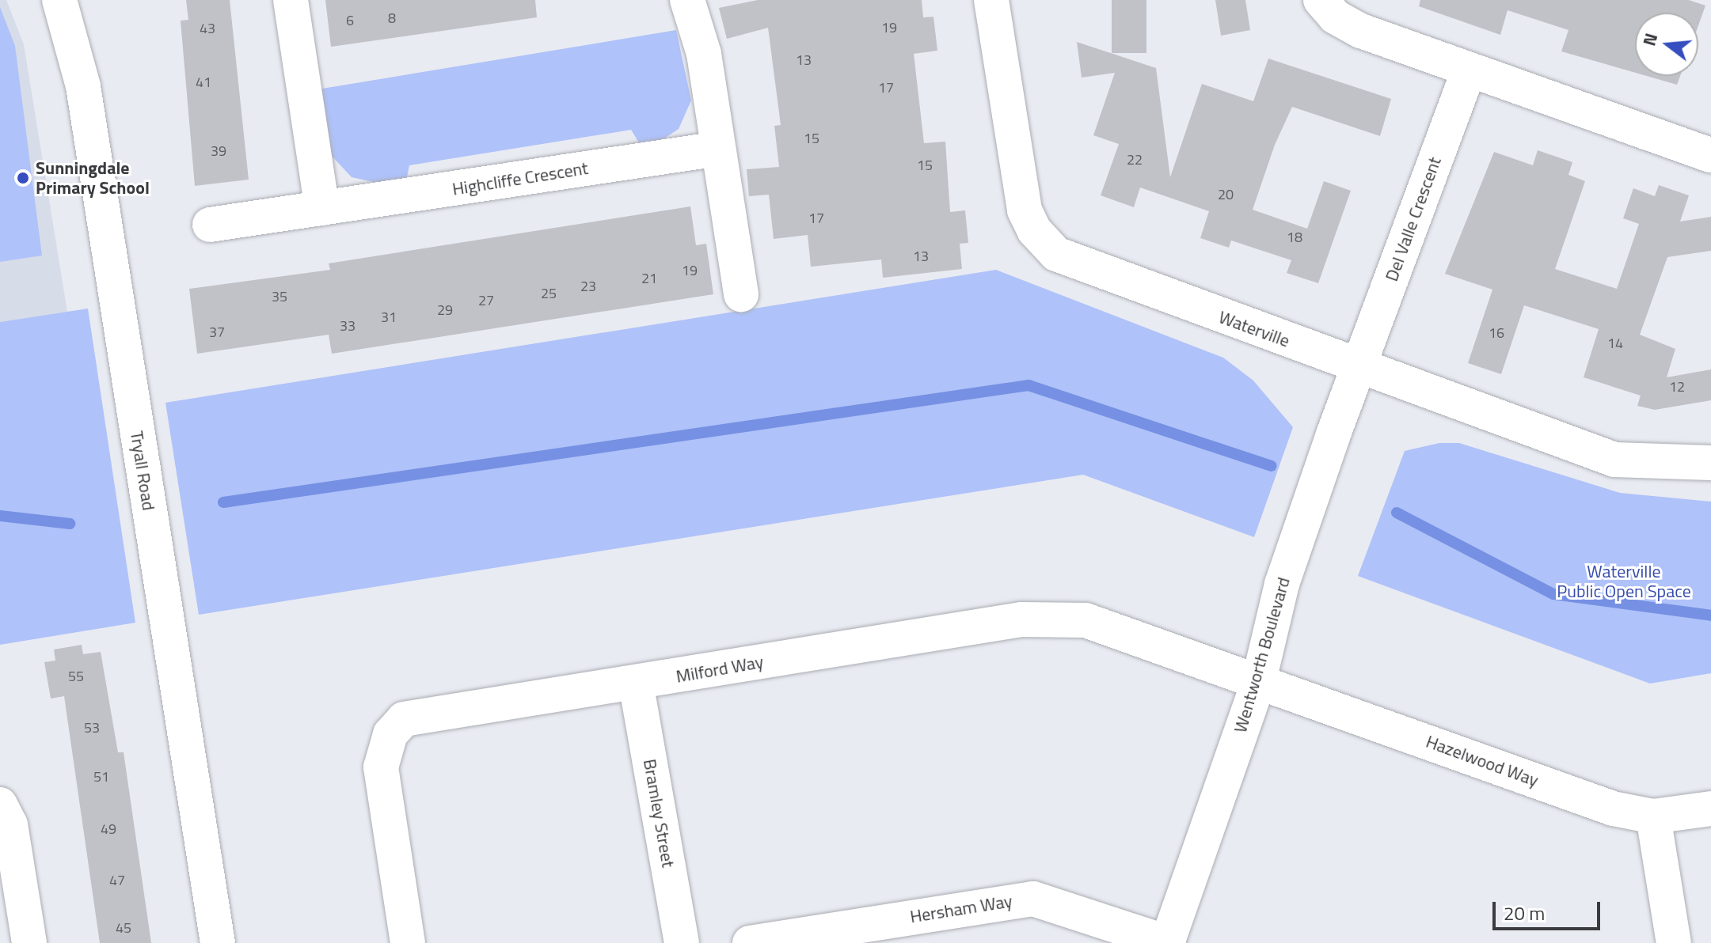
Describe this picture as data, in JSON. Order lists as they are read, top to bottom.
{
  "streets": {
    "street": [
      "Highcliffe Crescent",
      "Del Valle Crescent",
      "Waterville",
      "Tryall Road",
      "Wentworth Boulevard",
      "Milford Way",
      "Hazelwood Way",
      "Bramley Street",
      "Hersham Way"
    ]
  },
  "crossings": [
    ["Del Valle Crescent", "Waterville"],
    ["Del Valle Crescent", "Wentworth Boulevard"],
    ["Waterville", "Wentworth Boulevard"],
    ["Wentworth Boulevard", "Milford Way"],
    ["Wentworth Boulevard", "Hazelwood Way"],
    ["Wentworth Boulevard", "Hersham Way"],
    ["Milford Way", "Hazelwood Way"],
    ["Milford Way", "Bramley Street"]
  ],
  "parks": ["Waterville Public Open Space"],
  "places": ["Sunningdale Primary School"],
  "house_numbers": [
    "8",
    "6",
    "19",
    "43",
    "13",
    "41",
    "17",
    "15",
    "39",
    "22",
    "15",
    "20",
    "17",
    "18",
    "13",
    "19",
    "21",
    "23",
    "25",
    "35",
    "27",
    "29",
    "31",
    "33",
    "37",
    "16",
    "14",
    "12",
    "55",
    "53",
    "51",
    "49",
    "47",
    "45"
  ],
  "scale_bar": "20 m",
  "north": "left"
}
